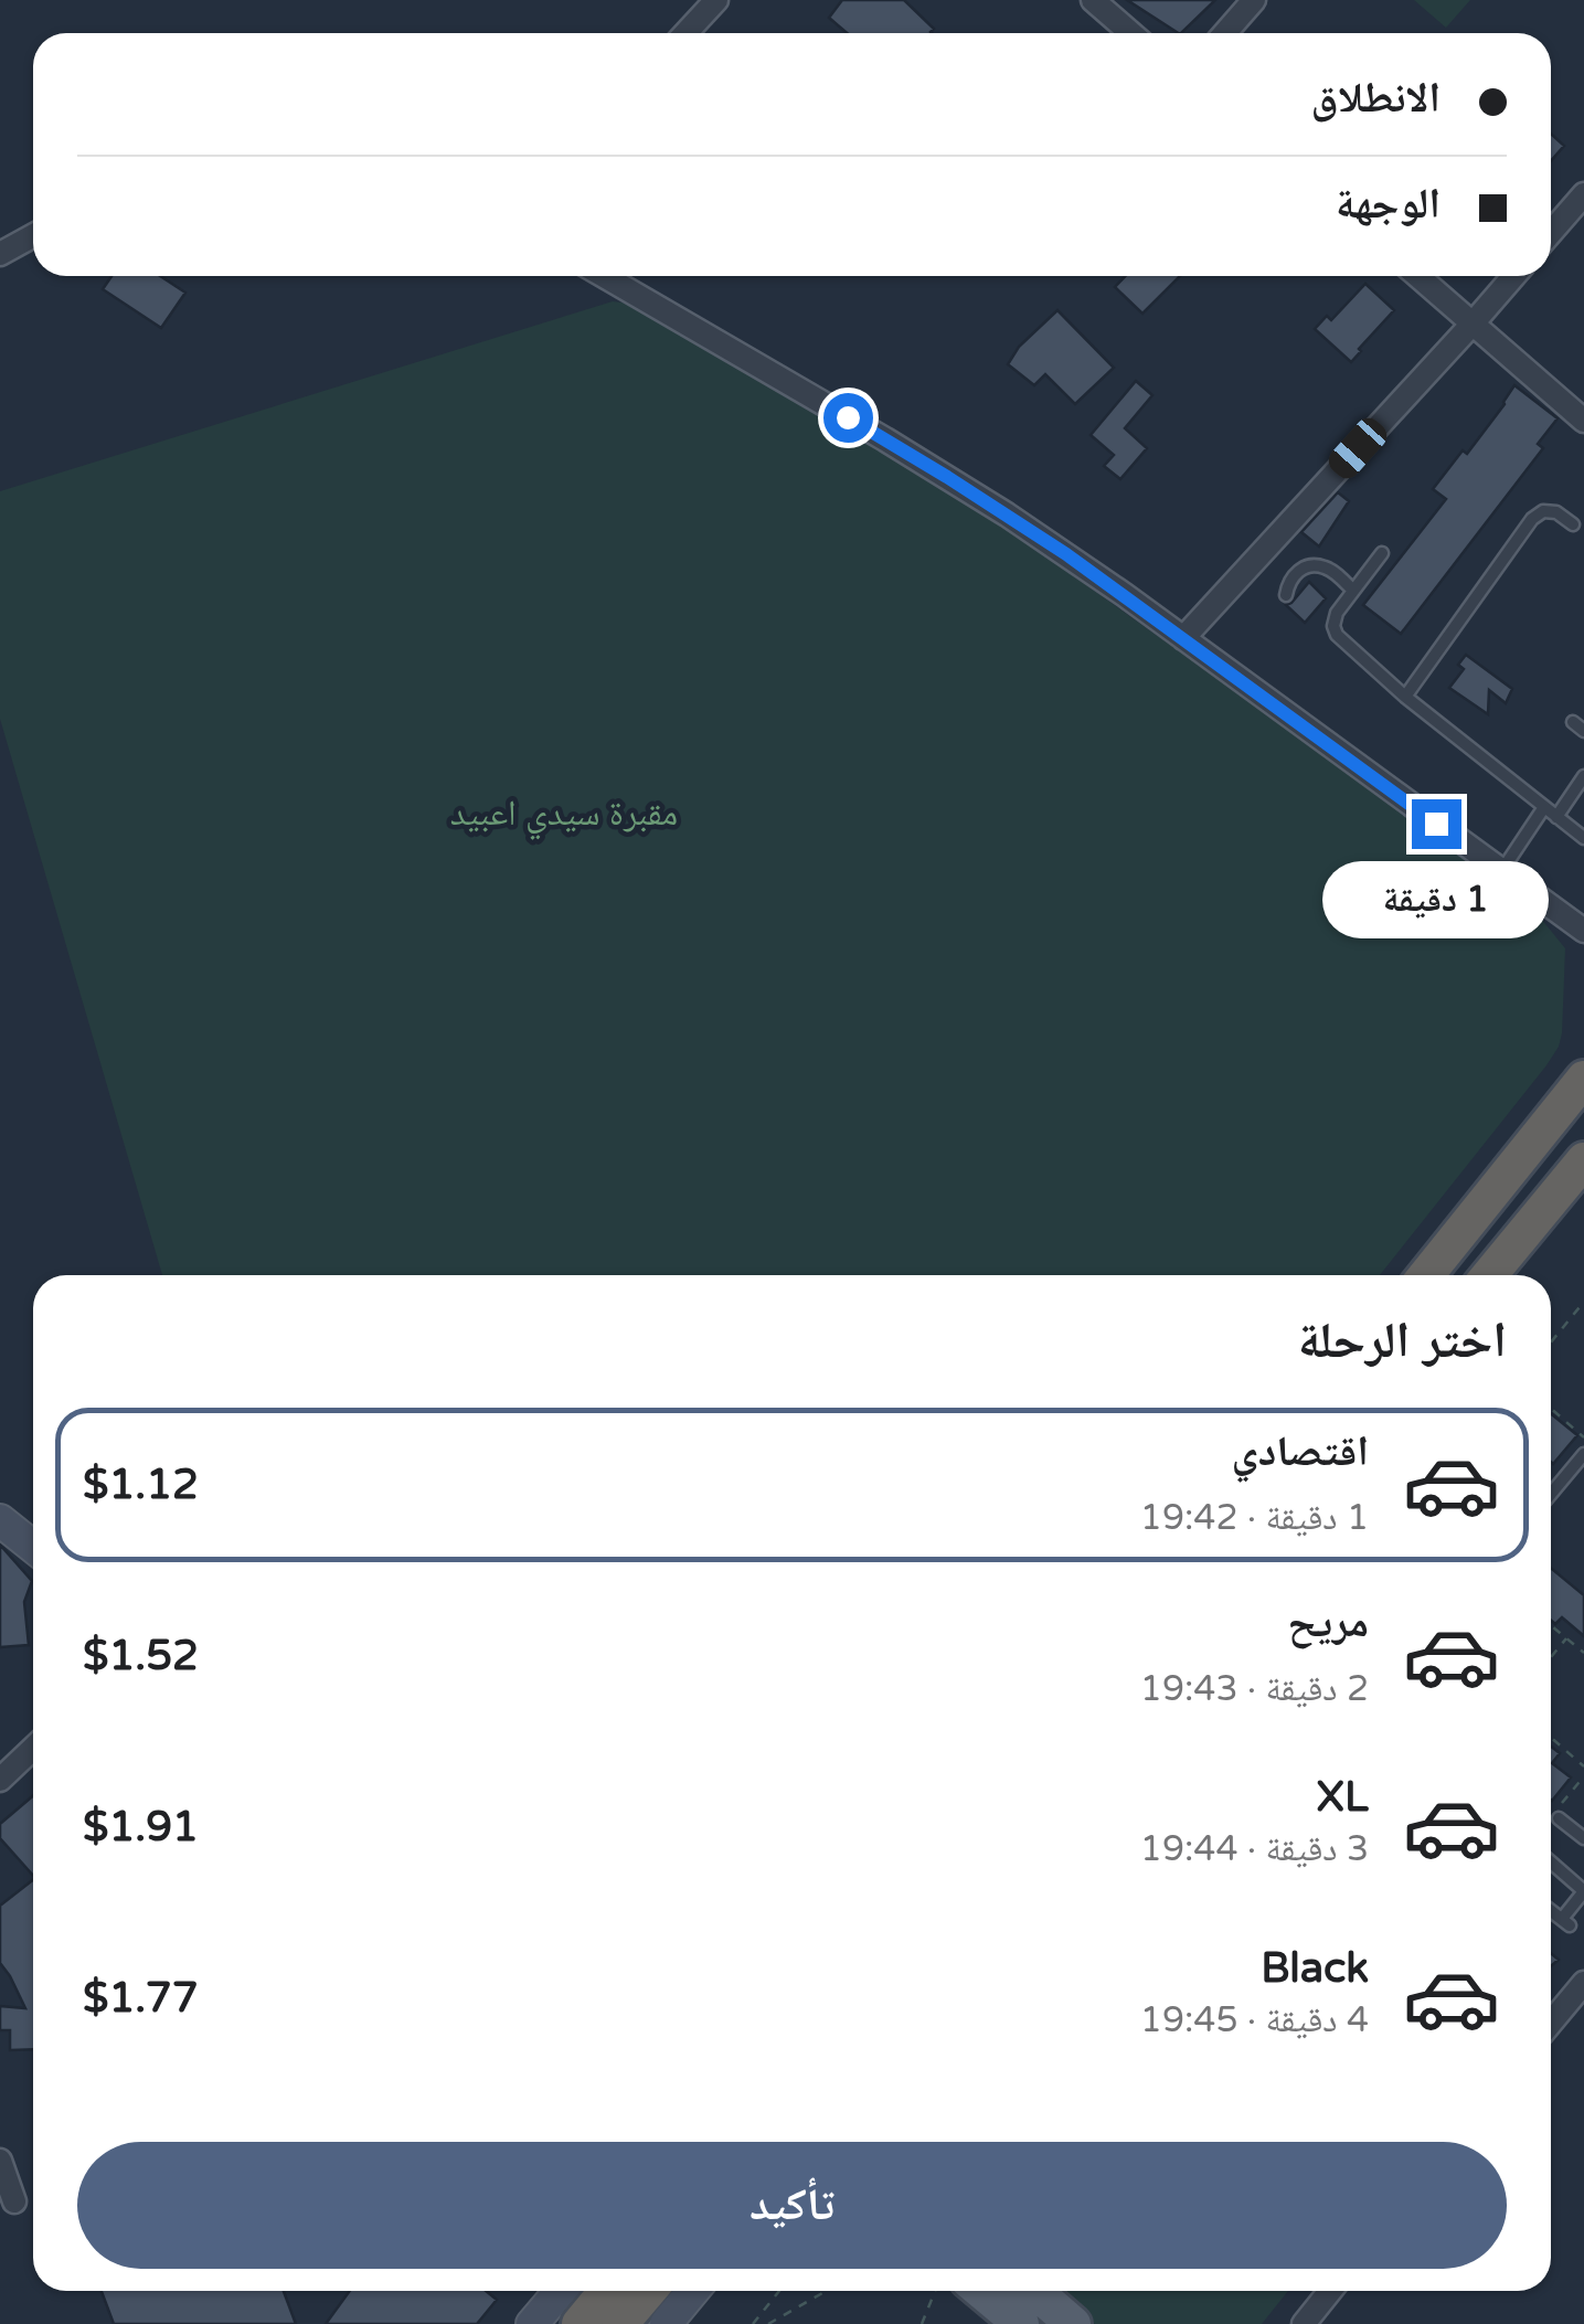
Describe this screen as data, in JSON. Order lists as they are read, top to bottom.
{
  "parks": ["مقبرة سيدي اعبيد"],
  "page": {
    "banner": ["الانطلاق", "الوجهة"],
    "bubble": "1 دقيقة",
    "heading": "اختر الرحلة",
    "list": [
      {
        "name": "اقتصادي",
        "note": "1 دقيقة · 19:42",
        "value": "$1.12"
      },
      {
        "name": "مريح",
        "note": "2 دقيقة · 19:43",
        "value": "$1.52"
      },
      {
        "name": "XL",
        "note": "3 دقيقة · 19:44",
        "value": "$1.91"
      },
      {
        "name": "Black",
        "note": "4 دقيقة · 19:45",
        "value": "$1.77"
      }
    ],
    "buttons": "تأكيد"
  }
}
